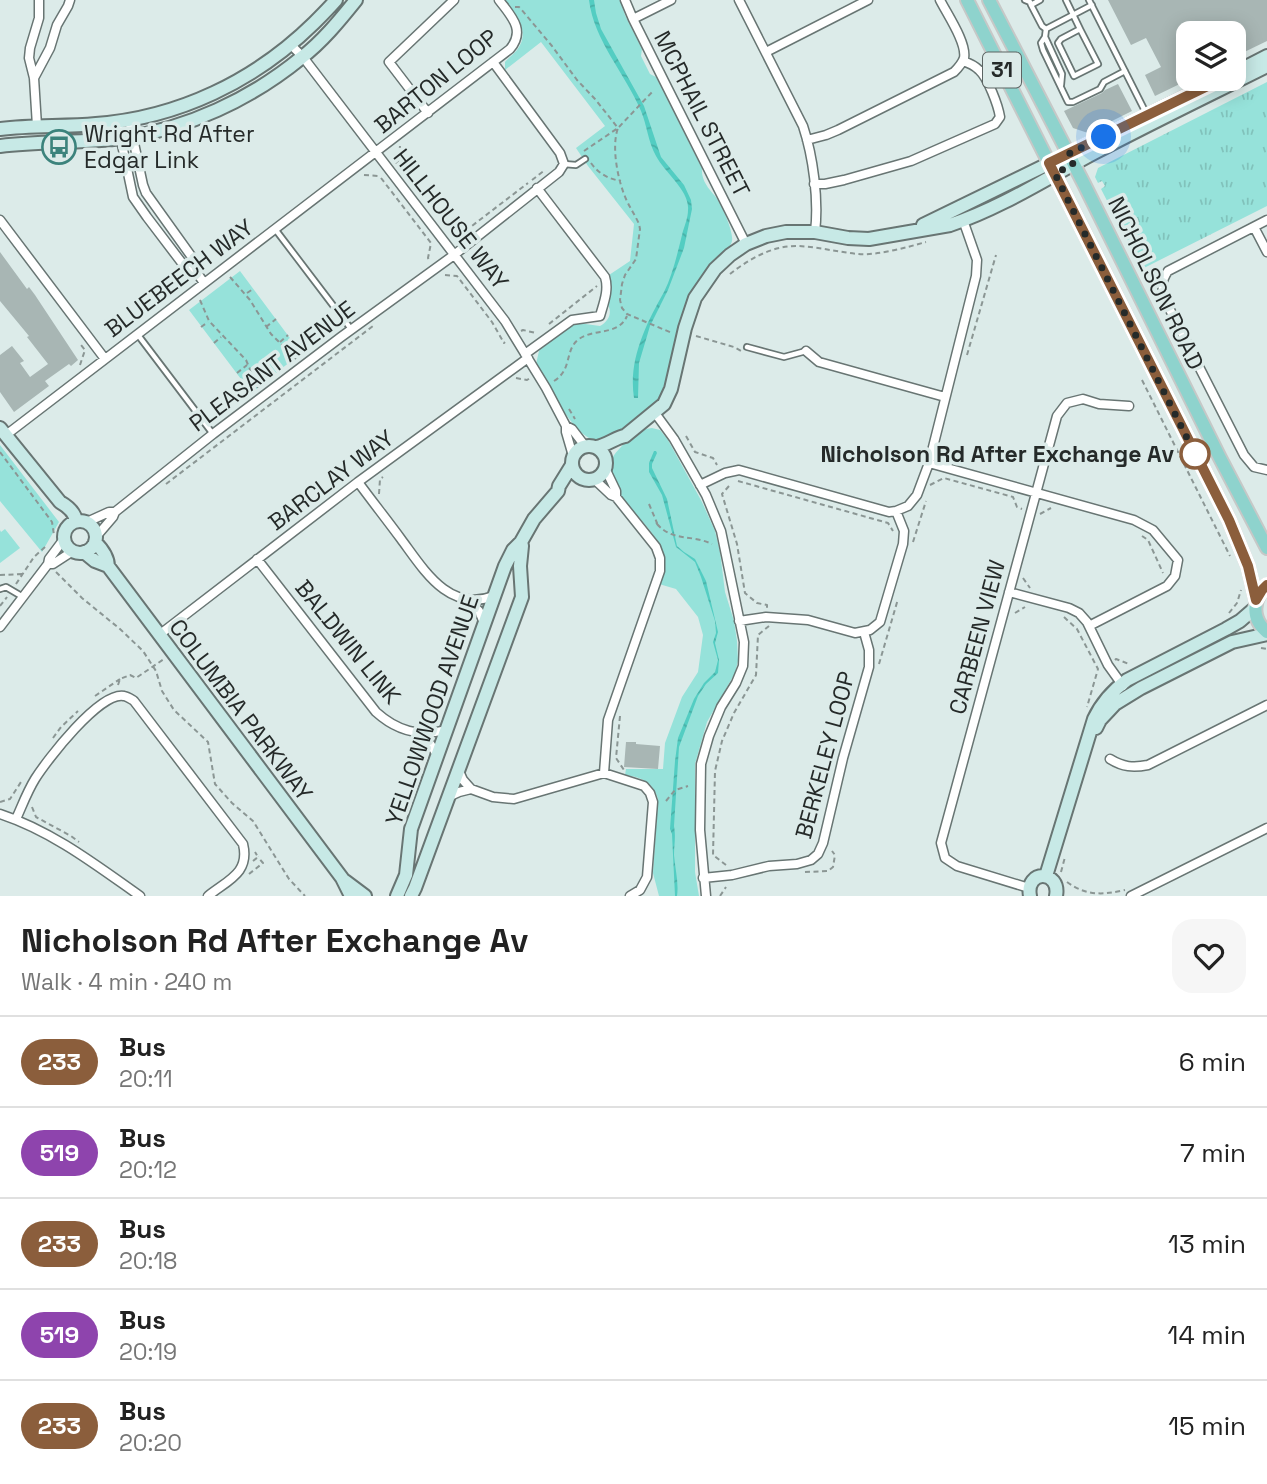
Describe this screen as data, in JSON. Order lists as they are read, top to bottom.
{
  "streets": {
    "main road": ["31", "NICHOLSON ROAD"],
    "street": [
      "BARTON LOOP",
      "MCPHAIL STREET",
      "HILLHOUSE WAY",
      "BLUEBEECH WAY",
      "PLEASANT AVENUE",
      "BARCLAY WAY",
      "CARBEEN VIEW",
      "BALDWIN LINK",
      "COLUMBIA PARKWAY",
      "YELLOWWOOD AVENUE",
      "BERKELEY LOOP"
    ]
  },
  "crossings": [
    ["BARTON LOOP", "HILLHOUSE WAY"],
    ["BARTON LOOP", "BLUEBEECH WAY"],
    ["HILLHOUSE WAY", "BLUEBEECH WAY"],
    ["HILLHOUSE WAY", "PLEASANT AVENUE"],
    ["HILLHOUSE WAY", "BARCLAY WAY"],
    ["HILLHOUSE WAY", "YELLOWWOOD AVENUE"],
    ["PLEASANT AVENUE", "COLUMBIA PARKWAY"],
    ["BARCLAY WAY", "BALDWIN LINK"],
    ["BARCLAY WAY", "COLUMBIA PARKWAY"],
    ["BALDWIN LINK", "YELLOWWOOD AVENUE"]
  ],
  "places": {
    "bus stop": ["Wright Rd After Edgar Link"],
    "other": ["Nicholson Rd After Exchange Av"]
  },
  "lines": ["bus line 233"],
  "page": {
    "heading": ["Nicholson Rd After Exchange Av", "Walk · 4 min · 240 m"],
    "list": [
      {
        "mark": "233",
        "name": "Bus",
        "note": "20:11",
        "value": "6 min"
      },
      {
        "mark": "519",
        "name": "Bus",
        "note": "20:12",
        "value": "7 min"
      },
      {
        "mark": "233",
        "name": "Bus",
        "note": "20:18",
        "value": "13 min"
      },
      {
        "mark": "519",
        "name": "Bus",
        "note": "20:19",
        "value": "14 min"
      },
      {
        "mark": "233",
        "name": "Bus",
        "note": "20:20",
        "value": "15 min"
      }
    ]
  }
}
